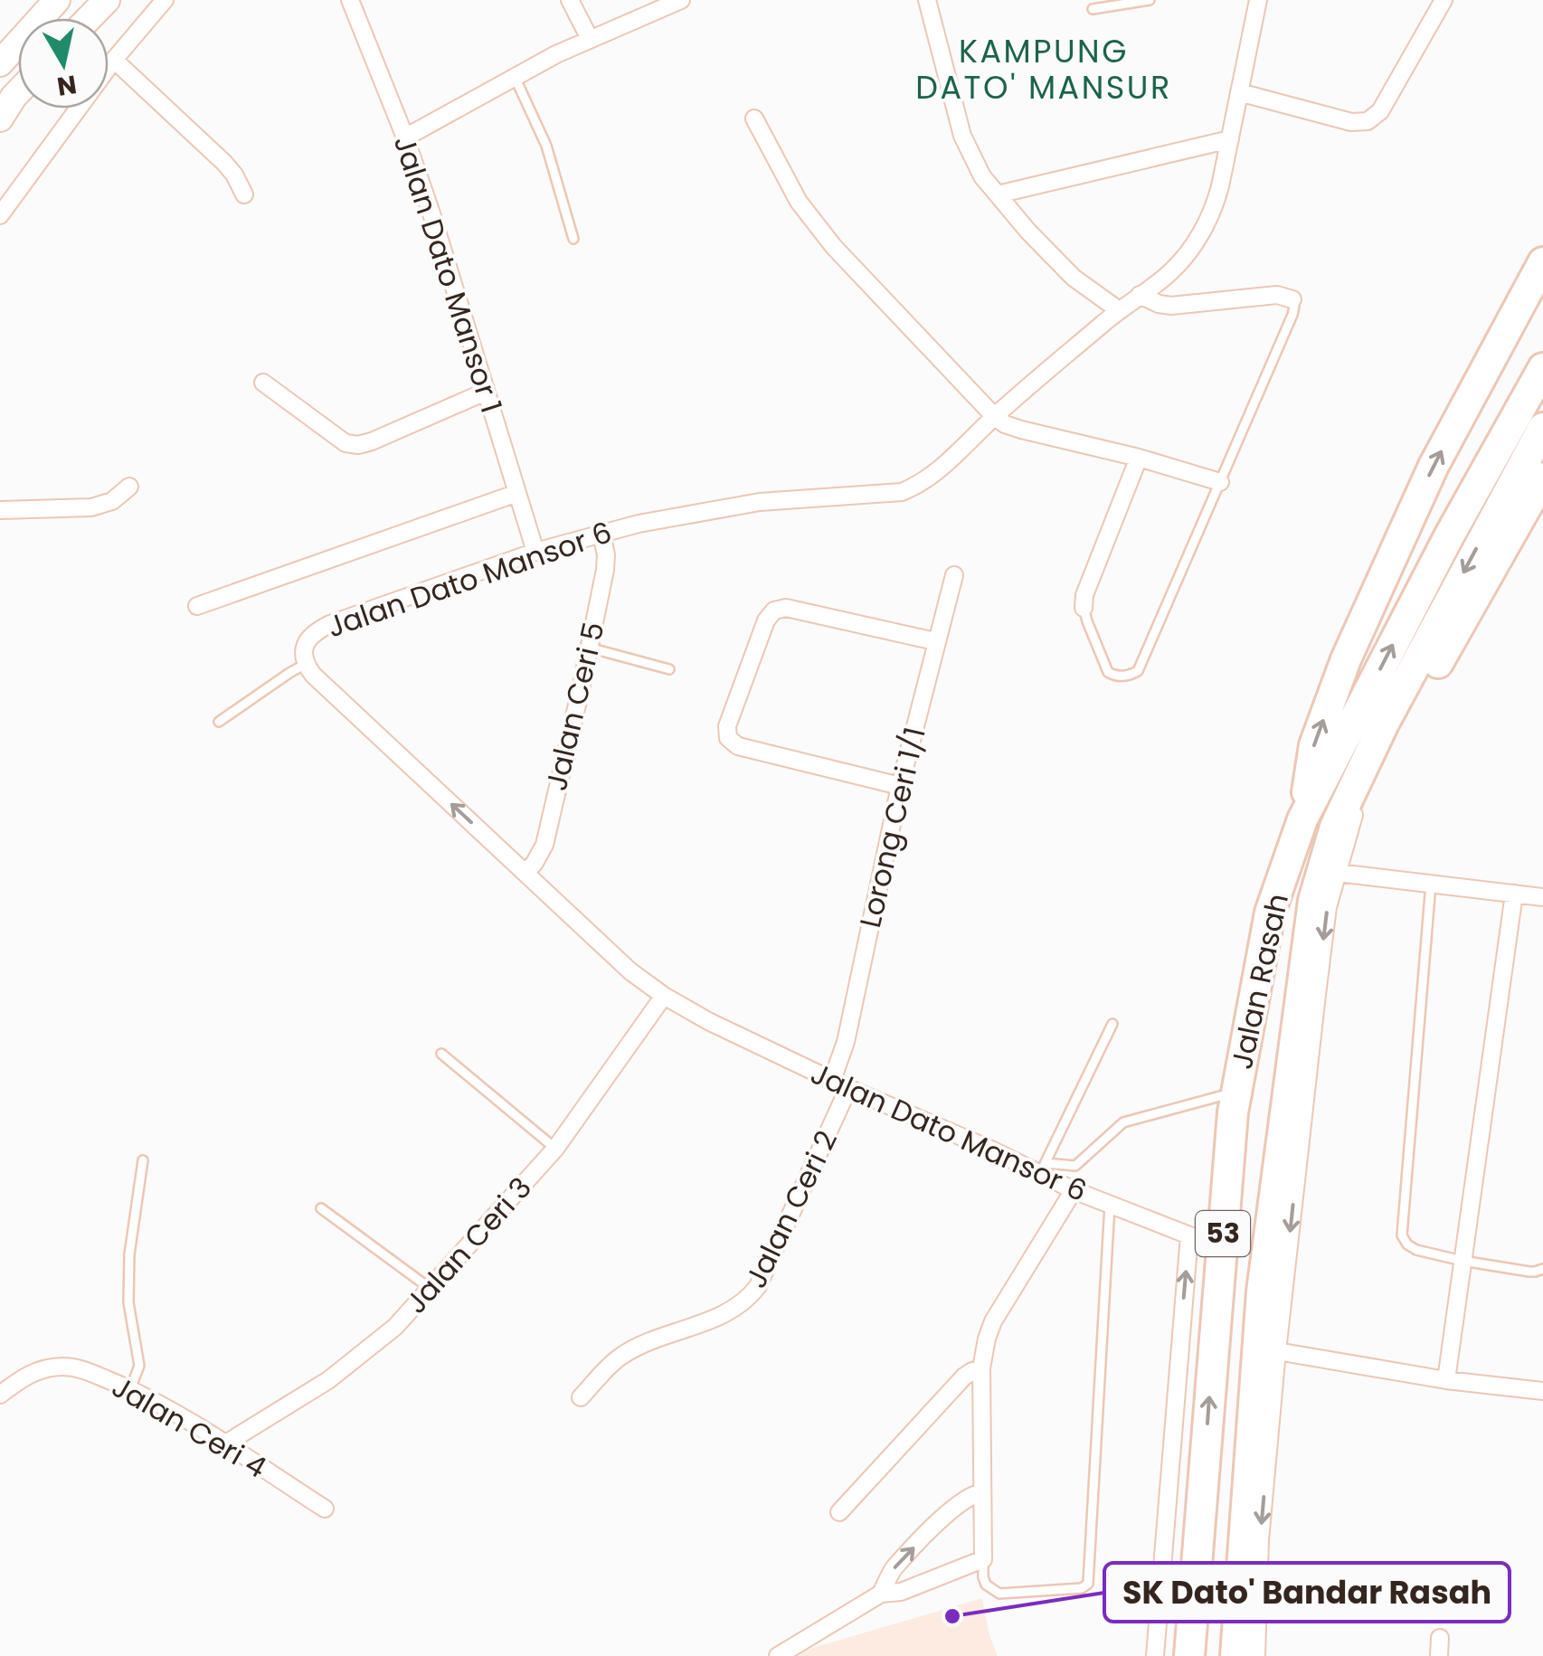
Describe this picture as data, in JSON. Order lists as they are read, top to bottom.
{
  "streets": {
    "highway": ["Jalan Rasah", "53"],
    "street": [
      "Jalan Dato Mansor 1",
      "Jalan Dato Mansor 6",
      "Jalan Ceri 5",
      "Lorong Ceri 1/1",
      "Jalan Ceri 2",
      "Jalan Ceri 3",
      "Jalan Ceri 4"
    ]
  },
  "crossings": [
    ["Jalan Dato Mansor 1", "Jalan Dato Mansor 6"],
    ["Jalan Dato Mansor 6", "Jalan Ceri 5"],
    ["Jalan Dato Mansor 6", "Lorong Ceri 1/1"],
    ["Jalan Dato Mansor 6", "Jalan Rasah"],
    ["Jalan Dato Mansor 6", "Jalan Ceri 2"],
    ["Jalan Dato Mansor 6", "Jalan Ceri 3"],
    ["Jalan Ceri 3", "Jalan Ceri 4"]
  ],
  "districts": ["KAMPUNG DATO' MANSUR"],
  "places": ["SK Dato' Bandar Rasah"],
  "north": "bottom"
}
